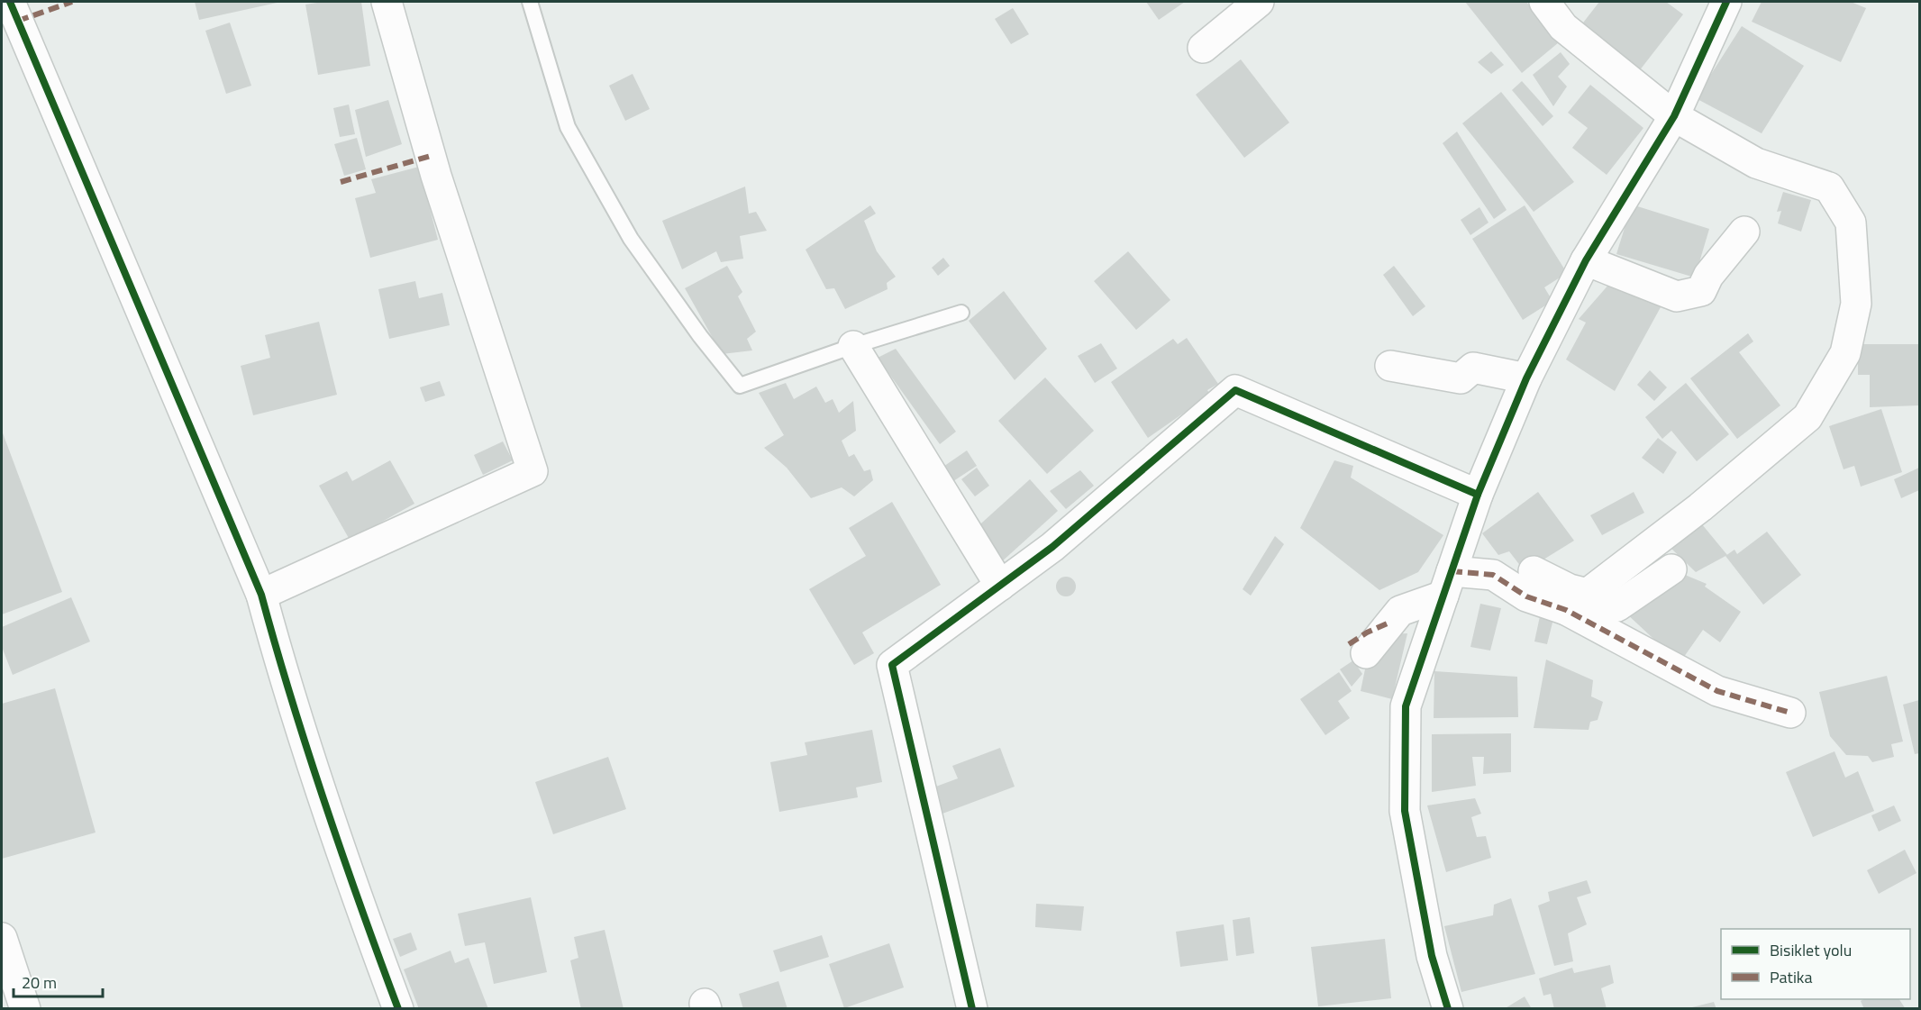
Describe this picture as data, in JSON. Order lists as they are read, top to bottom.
{
  "legend": ["Bisiklet yolu", "Patika"],
  "scale_bar": "20 m"
}
